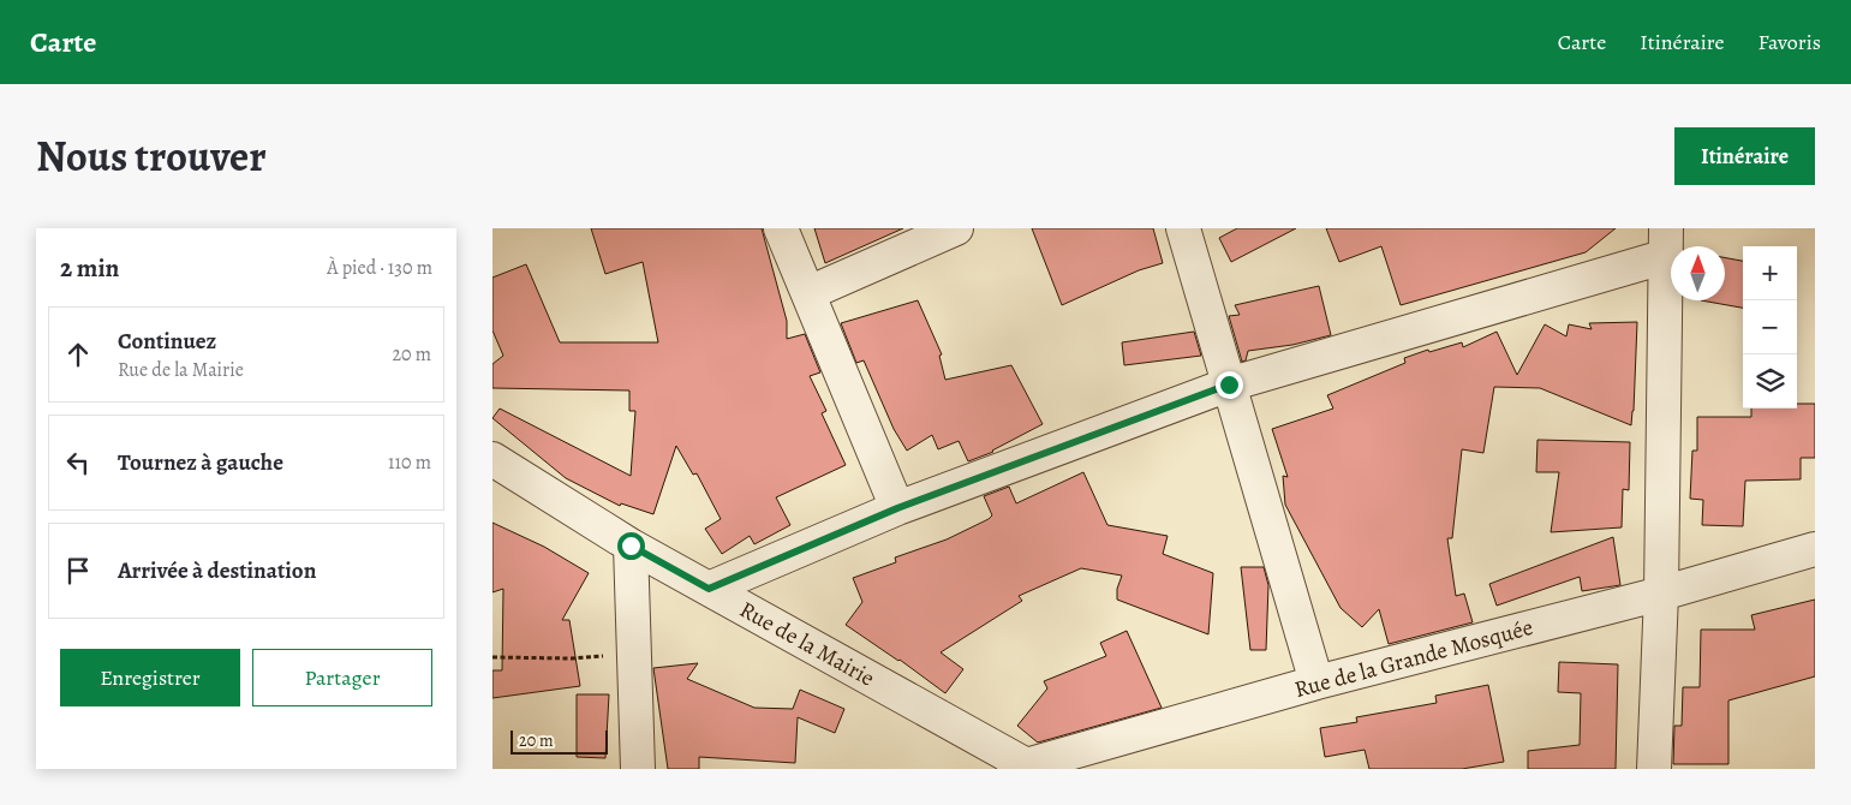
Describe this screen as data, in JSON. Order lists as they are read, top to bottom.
{
  "streets": {
    "street": ["Rue de la Mairie", "Rue de la Grande Mosquée"]
  },
  "crossings": [
    ["Rue de la Mairie", "Rue de la Grande Mosquée"]
  ],
  "scale_bar": "20 m",
  "north": "top",
  "page": {
    "header": "Carte",
    "nav": ["Carte", "Itinéraire", "Favoris"],
    "title": "Nous trouver",
    "buttons": [
      "Itinéraire",
      ["Enregistrer", "Partager"]
    ],
    "heading": ["2 min", "À pied · 130 m"],
    "map_buttons": ["+", "−"],
    "list": [
      ["Continuez", "Rue de la Mairie", "20 m"],
      ["Tournez à gauche", "110 m"],
      "Arrivée à destination"
    ],
    "scale": "20 m"
  }
}
